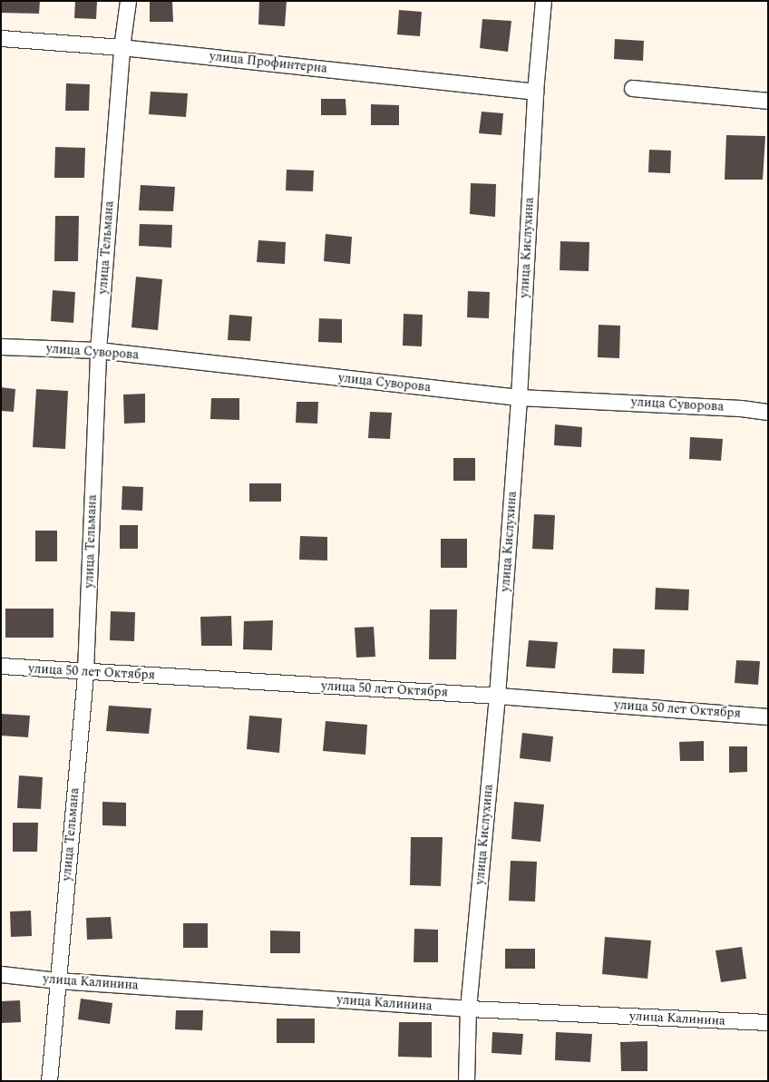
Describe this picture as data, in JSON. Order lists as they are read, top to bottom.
{
  "streets": {
    "street": [
      "улица Профинтерна",
      "улица Тельмана",
      "улица Кислухина",
      "улица Суворова",
      "улица 50 лет Октября",
      "улица Калинина"
    ]
  },
  "crossings": [
    ["улица Профинтерна", "улица Тельмана"],
    ["улица Профинтерна", "улица Кислухина"],
    ["улица Тельмана", "улица Суворова"],
    ["улица Тельмана", "улица 50 лет Октября"],
    ["улица Тельмана", "улица Калинина"],
    ["улица Кислухина", "улица Суворова"],
    ["улица Кислухина", "улица 50 лет Октября"],
    ["улица Кислухина", "улица Калинина"]
  ]
}
